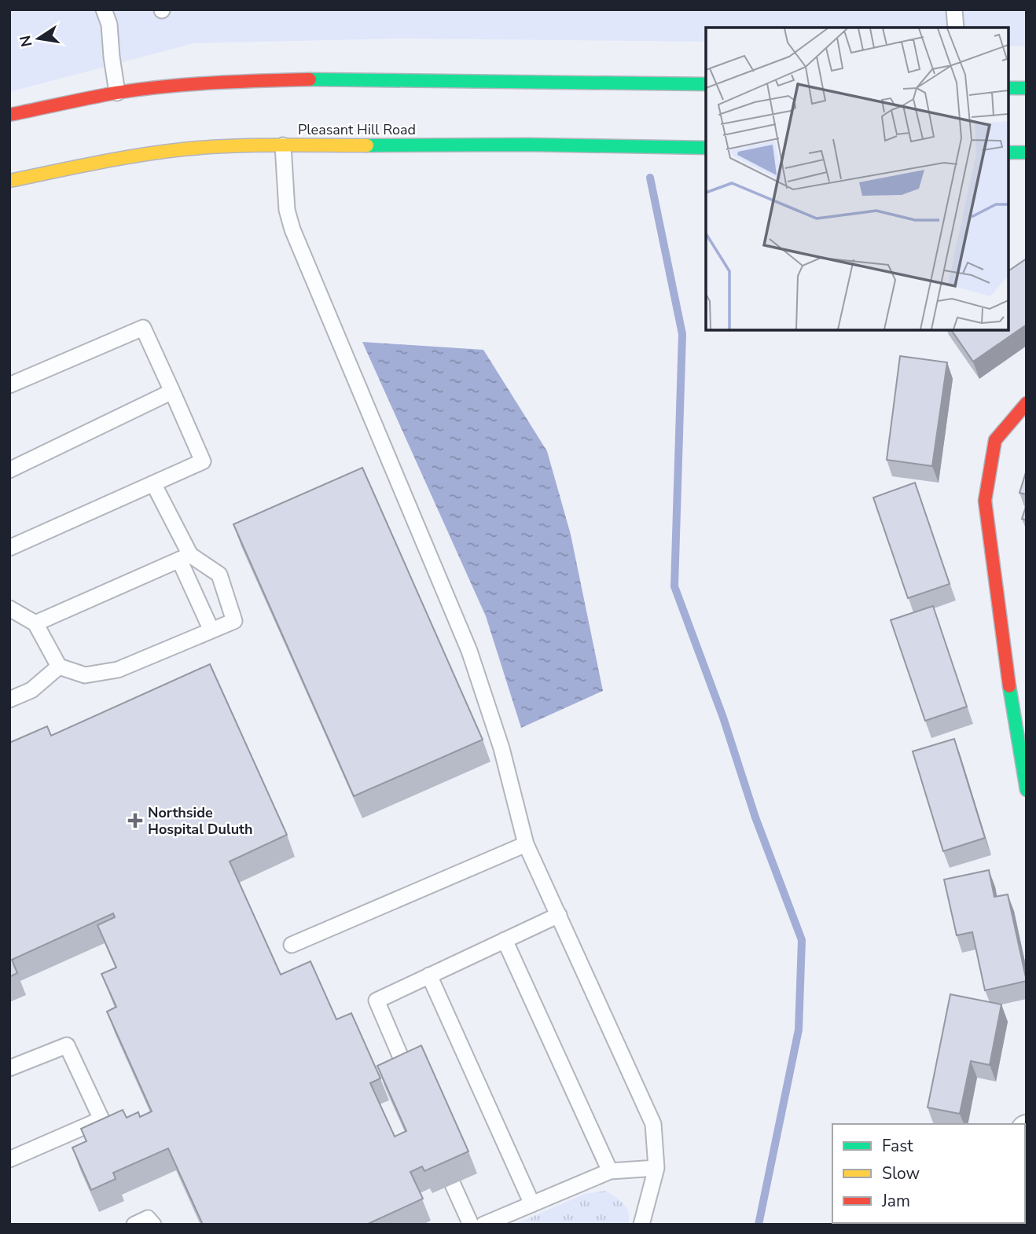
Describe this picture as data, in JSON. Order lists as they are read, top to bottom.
{
  "streets": {
    "main road": ["Pleasant Hill Road"]
  },
  "places": {
    "health": ["Northside Hospital Duluth"]
  },
  "legend": ["Fast", "Slow", "Jam"],
  "north": "left"
}
